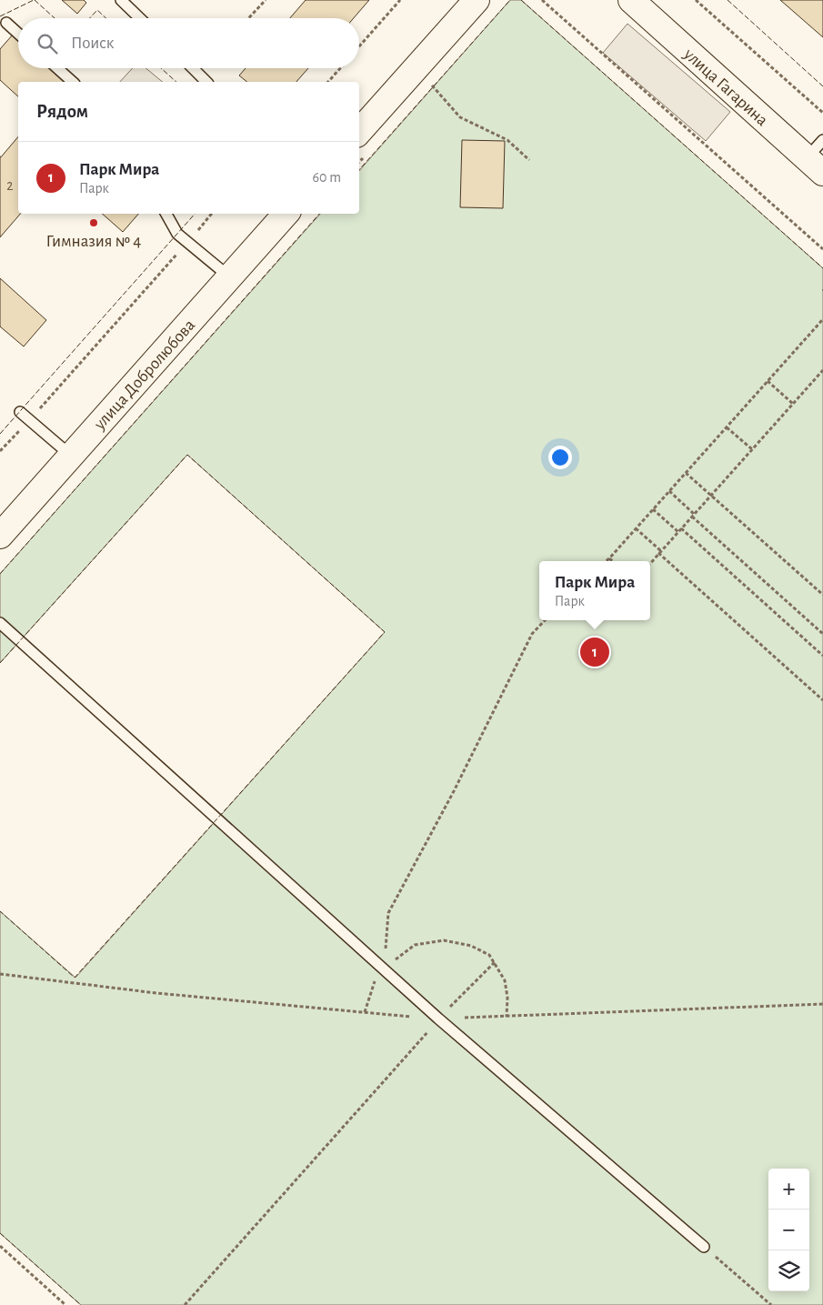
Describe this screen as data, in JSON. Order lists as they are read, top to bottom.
{
  "streets": {
    "street": ["улица Гагарина", "улица Добролюбова"]
  },
  "places": ["Гимназия № 4"],
  "house_numbers": ["2"],
  "page": {
    "search": "Поиск",
    "heading": "Рядом",
    "list": [
      {
        "mark": "1",
        "name": "Парк Мира",
        "note": "Парк",
        "value": "60 m"
      }
    ],
    "popup": ["Парк Мира", "Парк"],
    "pins": "1",
    "map_buttons": ["+", "−"]
  }
}
